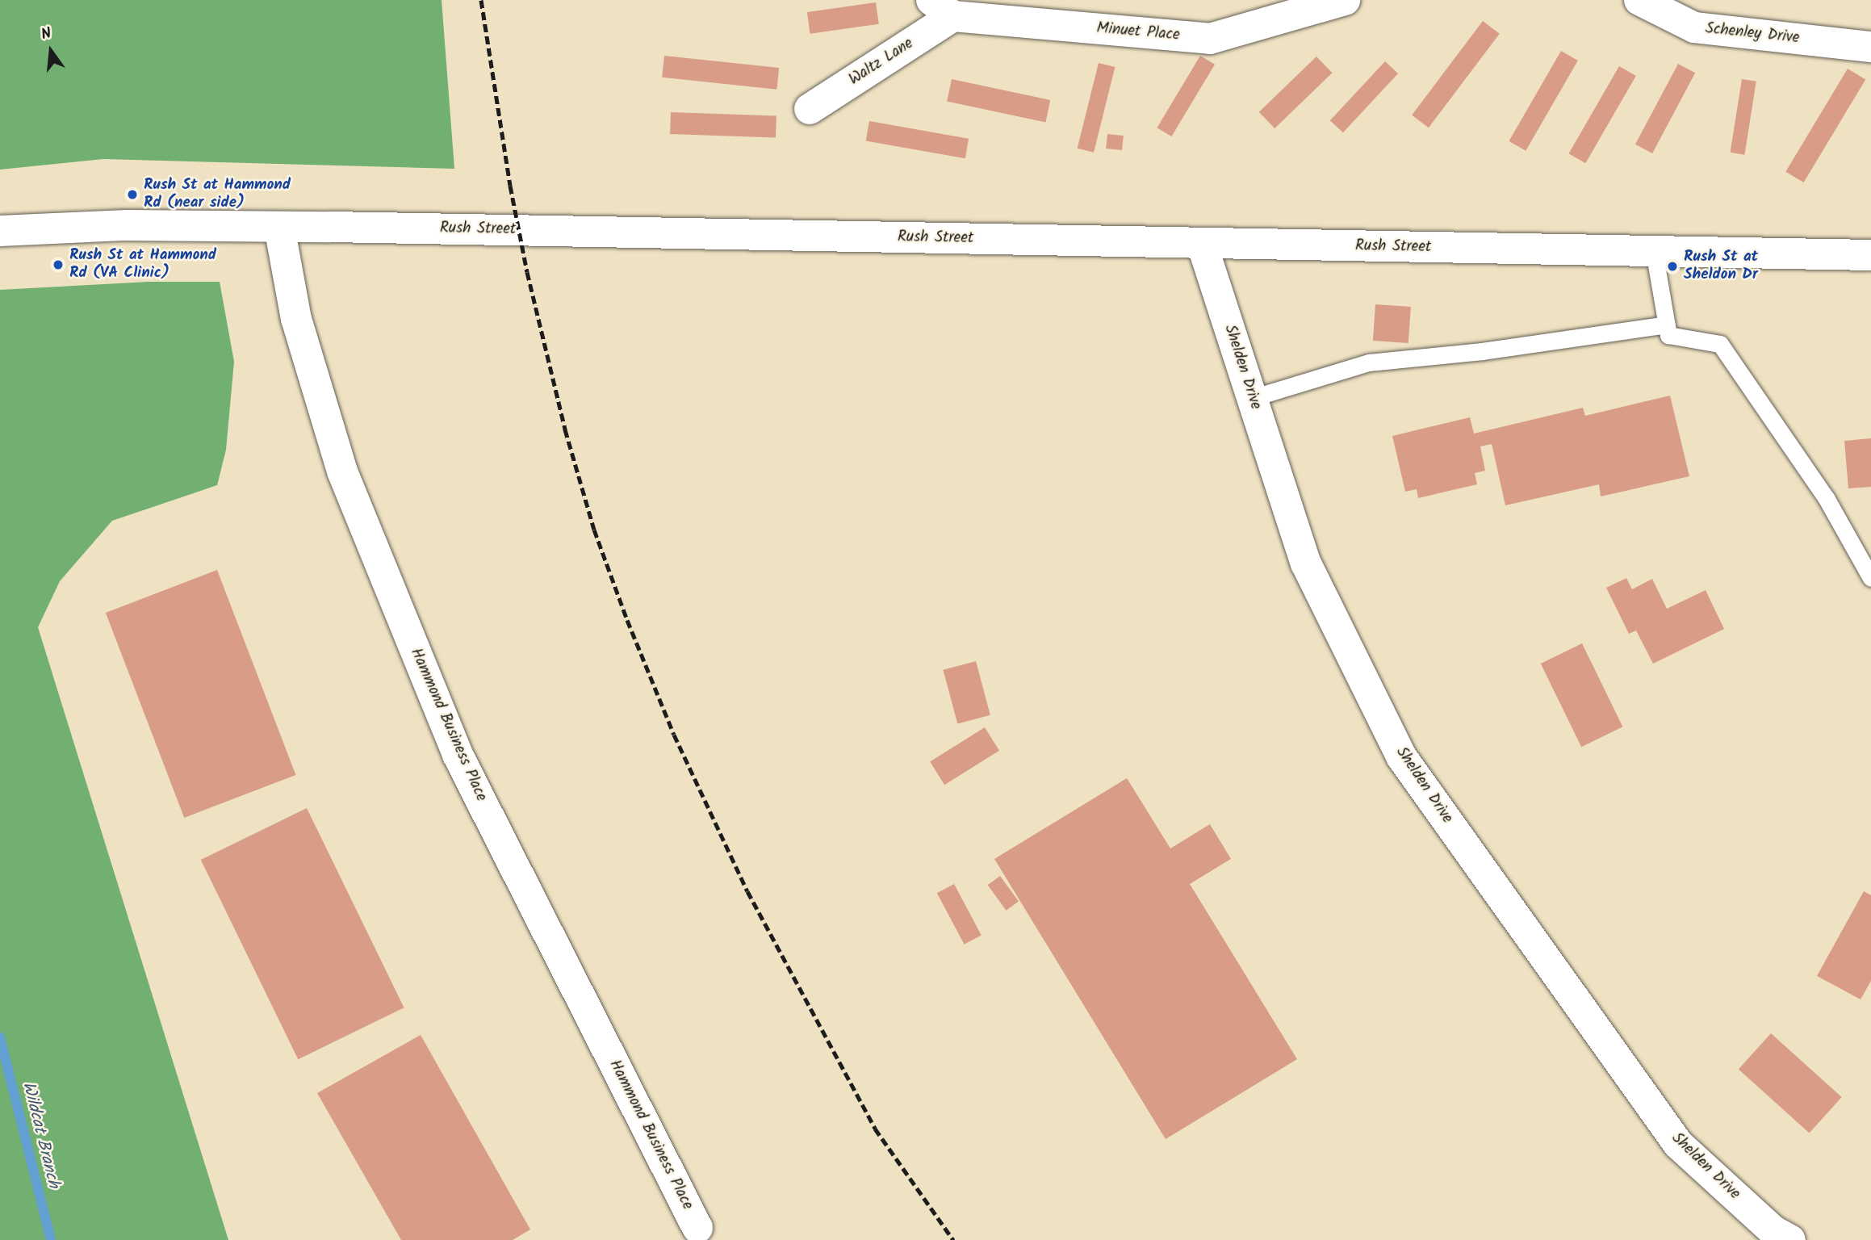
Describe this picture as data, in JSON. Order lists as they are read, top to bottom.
{
  "streets": {
    "street": [
      "Minuet Place",
      "Schenley Drive",
      "Waltz Lane",
      "Rush Street",
      "Shelden Drive",
      "Hammond Business Place"
    ]
  },
  "crossings": [
    ["Minuet Place", "Waltz Lane"],
    ["Rush Street", "Shelden Drive"],
    ["Rush Street", "Hammond Business Place"]
  ],
  "water": ["Wildcat Branch"],
  "places": ["Rush St at Hammond Rd (near side)", "Rush St at Hammond Rd (VA Clinic)", "Rush St at Sheldon Dr"],
  "north": "top"
}
